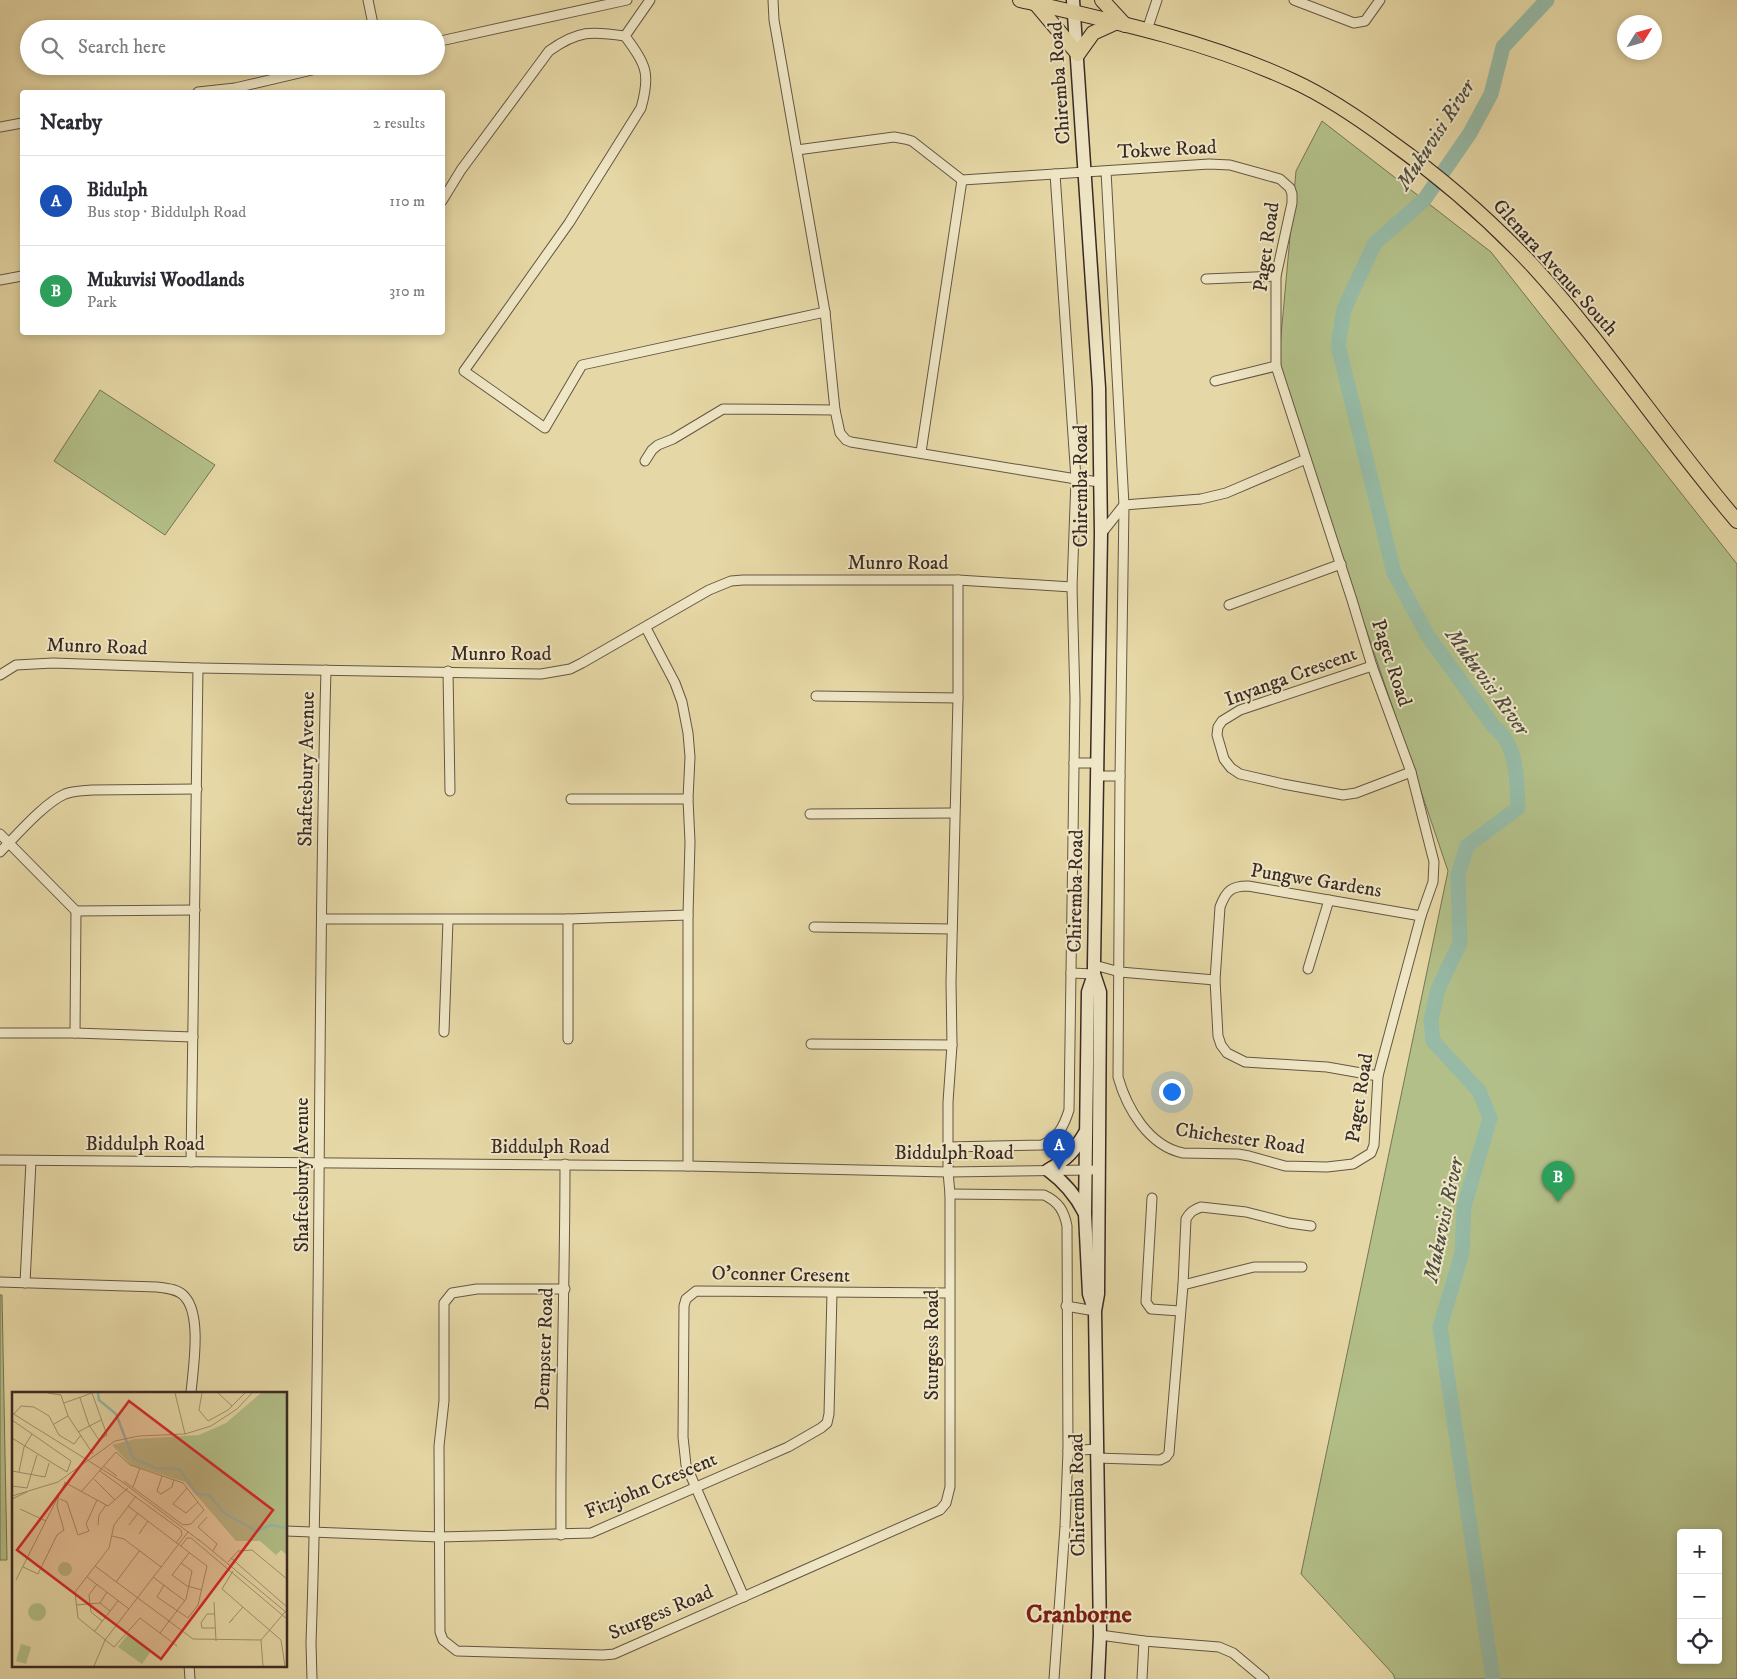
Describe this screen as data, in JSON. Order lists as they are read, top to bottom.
{
  "streets": {
    "main road": ["Chiremba Road", "Glenara Avenue South"],
    "street": [
      "Tokwe Road",
      "Paget Road",
      "Munro Road",
      "Inyanga Crescent",
      "Shaftesbury Avenue",
      "Pungwe Gardens",
      "Chichester Road",
      "Biddulph Road",
      "O'conner Cresent",
      "Sturgess Road",
      "Dempster Road",
      "Fitzjohn Crescent"
    ]
  },
  "crossings": [
    ["Chiremba Road", "Tokwe Road"],
    ["Chiremba Road", "Glenara Avenue South"],
    ["Chiremba Road", "Chichester Road"],
    ["Chiremba Road", "Biddulph Road"],
    ["Tokwe Road", "Paget Road"],
    ["Paget Road", "Inyanga Crescent"],
    ["Paget Road", "Pungwe Gardens"],
    ["Paget Road", "Chichester Road"],
    ["Munro Road", "Shaftesbury Avenue"],
    ["Munro Road", "Sturgess Road"],
    ["Shaftesbury Avenue", "Biddulph Road"],
    ["Shaftesbury Avenue", "Fitzjohn Crescent"],
    ["Biddulph Road", "Sturgess Road"],
    ["Biddulph Road", "Dempster Road"],
    ["O'conner Cresent", "Sturgess Road"],
    ["O'conner Cresent", "Fitzjohn Crescent"],
    ["Sturgess Road", "Dempster Road"],
    ["Sturgess Road", "Fitzjohn Crescent"],
    ["Dempster Road", "Fitzjohn Crescent"]
  ],
  "districts": ["Cranborne"],
  "water": ["Mukuvisi River"],
  "north": "top right",
  "page": {
    "search": "Search here",
    "heading": ["Nearby", "2 results"],
    "list": [
      {
        "mark": "A",
        "name": "Bidulph",
        "note": "Bus stop · Biddulph Road",
        "value": "110 m"
      },
      {
        "mark": "B",
        "name": "Mukuvisi Woodlands",
        "note": "Park",
        "value": "310 m"
      }
    ],
    "pins": ["A", "B"],
    "map_buttons": ["+", "−"]
  }
}
